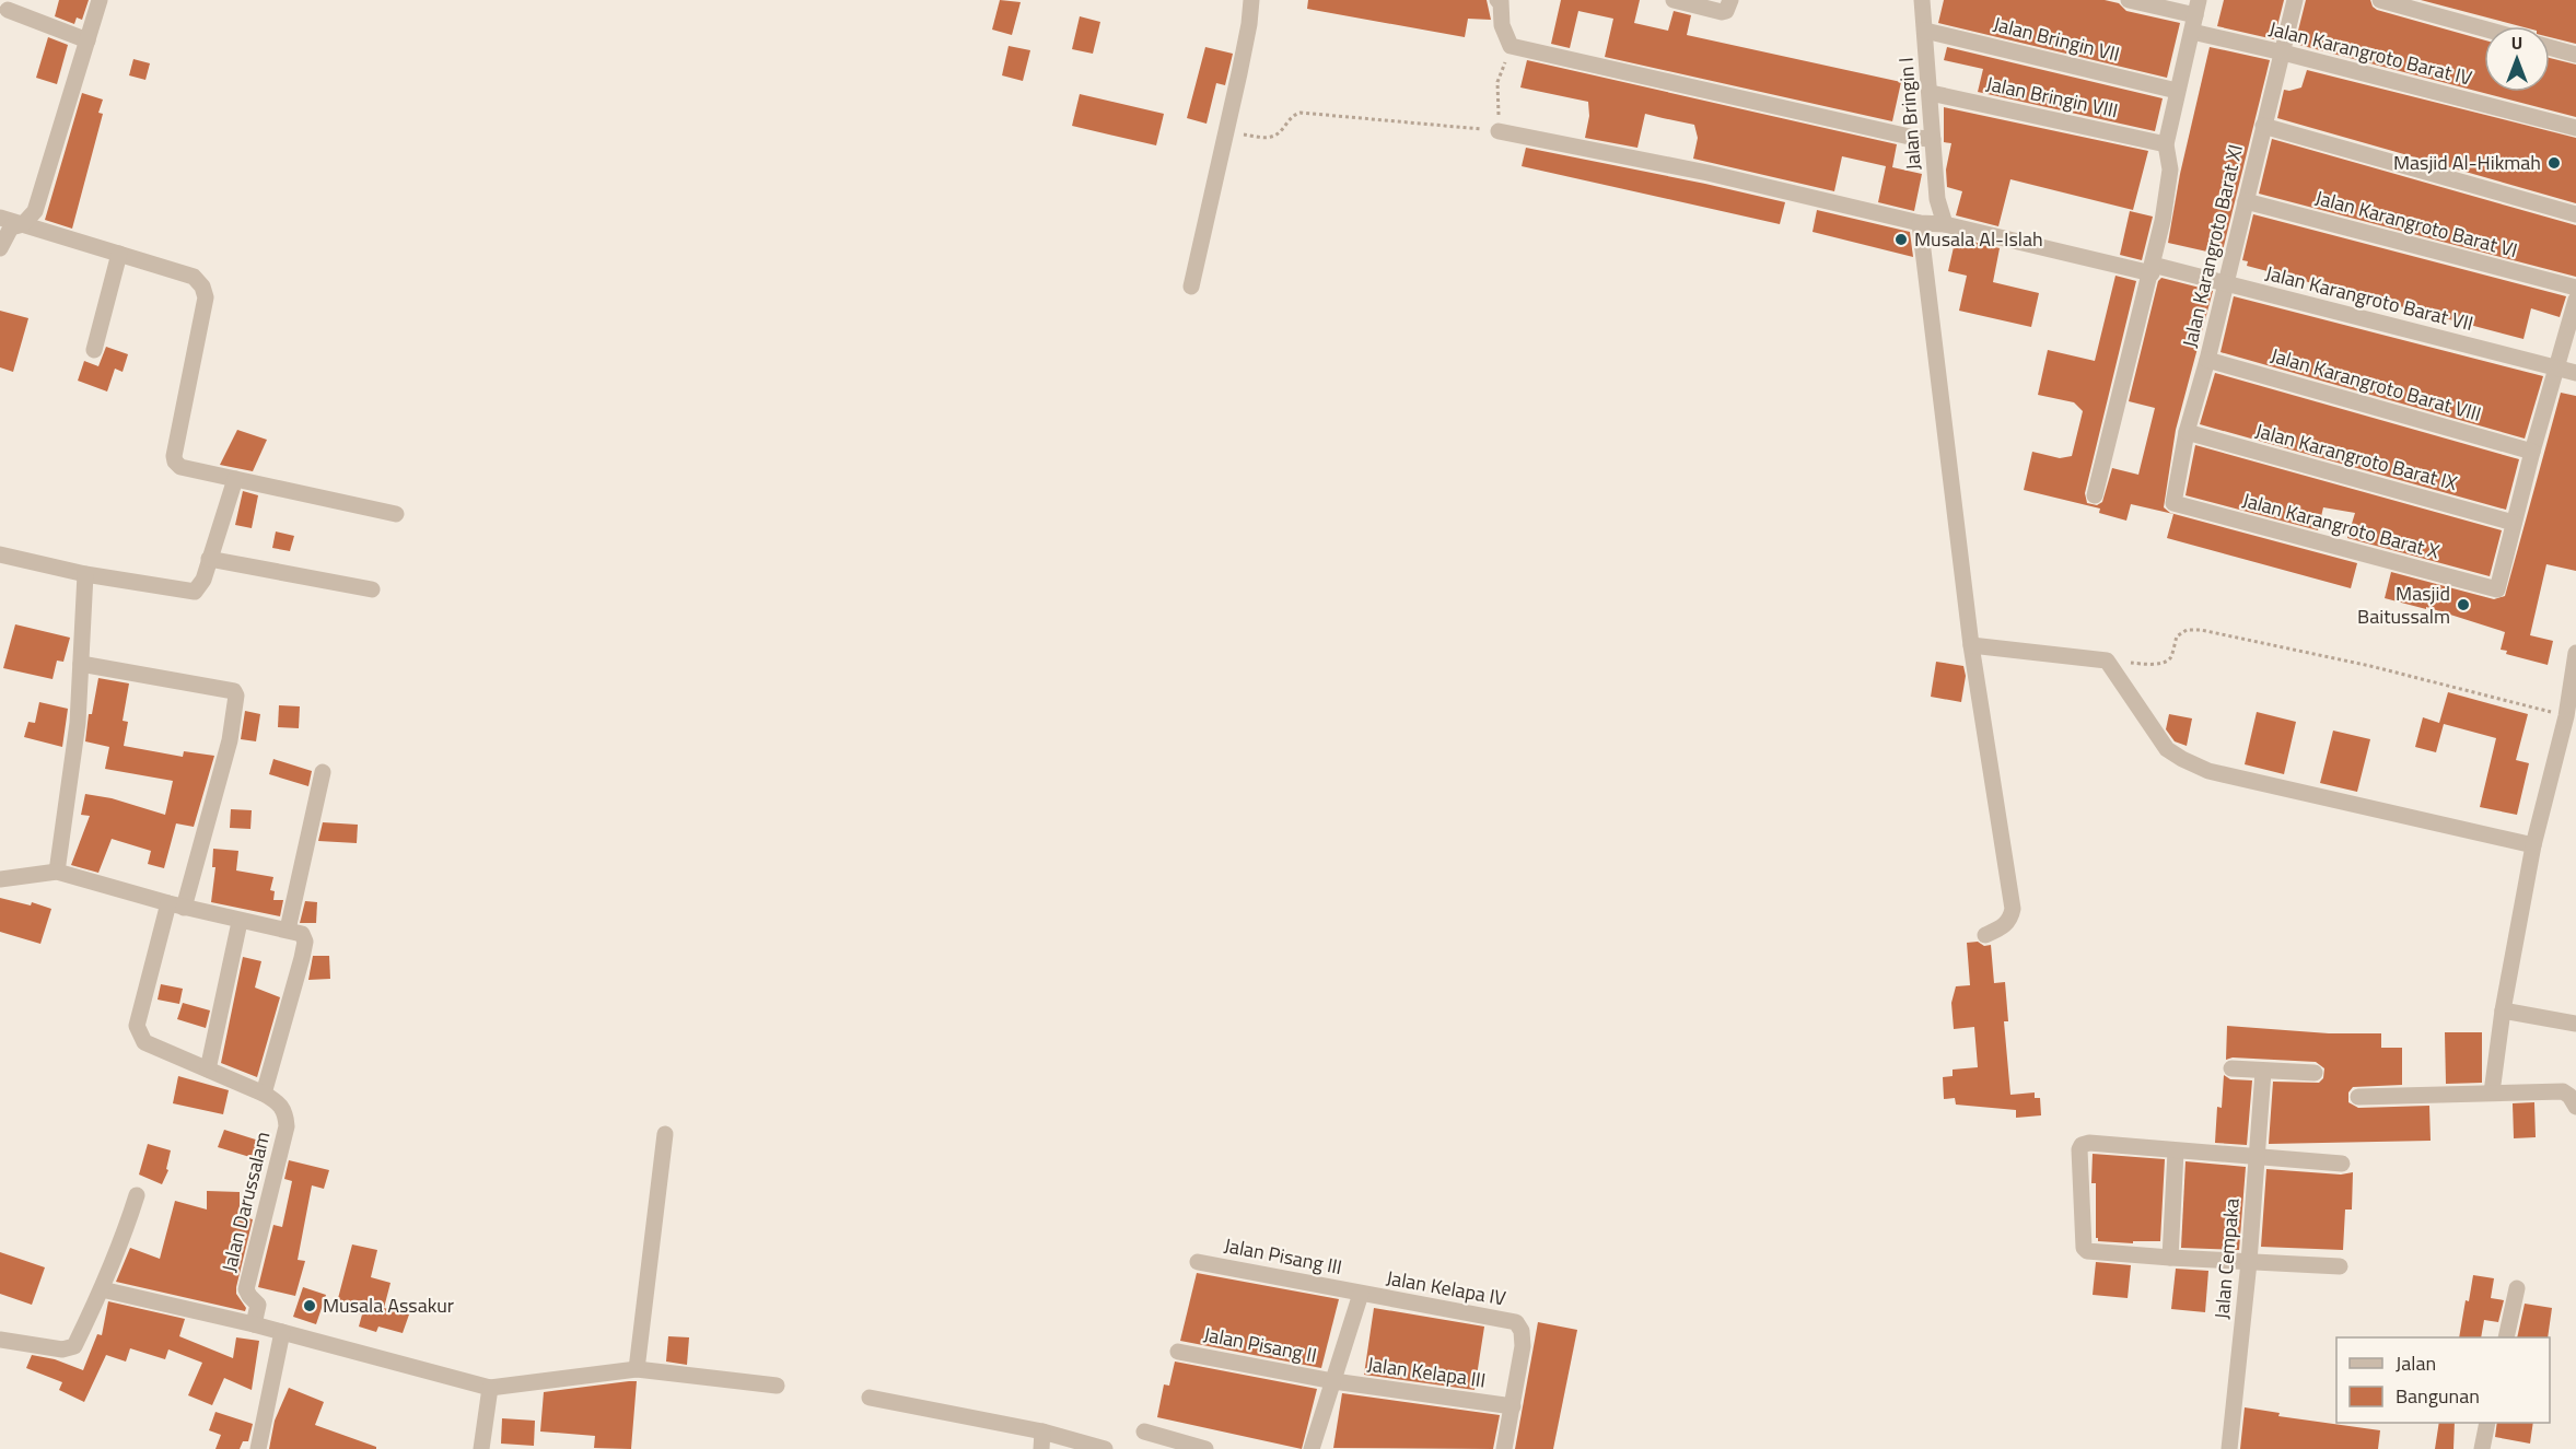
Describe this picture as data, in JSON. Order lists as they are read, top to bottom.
{
  "streets": {
    "street": [
      "Jalan Bringin VII",
      "Jalan Karangroto Barat IV",
      "Jalan Bringin VIII",
      "Jalan Bringin I",
      "Jalan Karangroto Barat VI",
      "Jalan Karangroto Barat XI",
      "Jalan Karangroto Barat VII",
      "Jalan Karangroto Barat VIII",
      "Jalan Karangroto Barat IX",
      "Jalan Karangroto Barat X",
      "Jalan Darussalam",
      "Jalan Pisang III",
      "Jalan Cempaka",
      "Jalan Kelapa IV",
      "Jalan Pisang II",
      "Jalan Kelapa III"
    ]
  },
  "crossings": [
    ["Jalan Bringin VII", "Jalan Bringin I"],
    ["Jalan Karangroto Barat IV", "Jalan Karangroto Barat XI"],
    ["Jalan Bringin VIII", "Jalan Bringin I"],
    ["Jalan Bringin I", "Jalan Karangroto Barat VII"],
    ["Jalan Karangroto Barat VI", "Jalan Karangroto Barat XI"],
    ["Jalan Karangroto Barat XI", "Jalan Karangroto Barat VII"],
    ["Jalan Karangroto Barat XI", "Jalan Karangroto Barat VIII"],
    ["Jalan Karangroto Barat XI", "Jalan Karangroto Barat IX"],
    ["Jalan Karangroto Barat XI", "Jalan Karangroto Barat X"],
    ["Jalan Karangroto Barat IX", "Jalan Karangroto Barat X"],
    ["Jalan Pisang III", "Jalan Kelapa IV"],
    ["Jalan Kelapa IV", "Jalan Kelapa III"],
    ["Jalan Pisang II", "Jalan Kelapa III"]
  ],
  "places": [
    "Masjid Al-Hikmah",
    "Musala Al-Islah",
    "Masjid Baitussalm",
    "Musala Assakur"
  ],
  "legend": ["Jalan", "Bangunan"],
  "north": "top"
}
